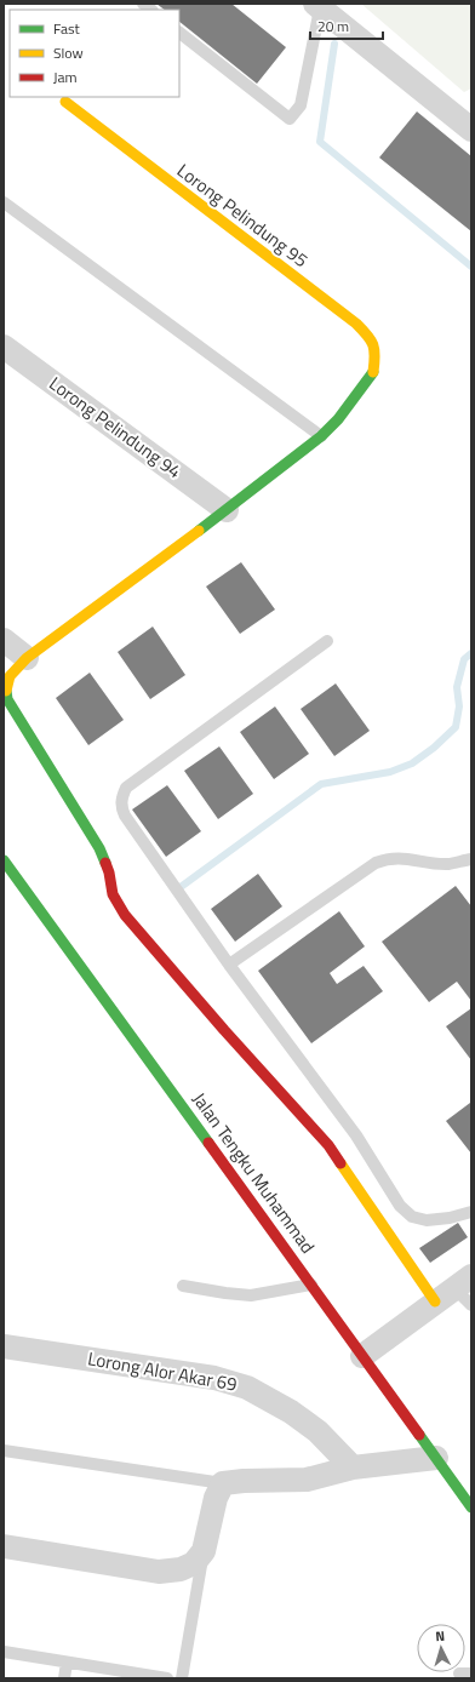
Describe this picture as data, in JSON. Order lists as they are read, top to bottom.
{
  "streets": {
    "street": [
      "Lorong Pelindung 95",
      "Lorong Pelindung 94",
      "Jalan Tengku Muhammad",
      "Lorong Alor Akar 69"
    ]
  },
  "legend": ["Fast", "Slow", "Jam"],
  "scale_bar": "20 m",
  "north": "top"
}
